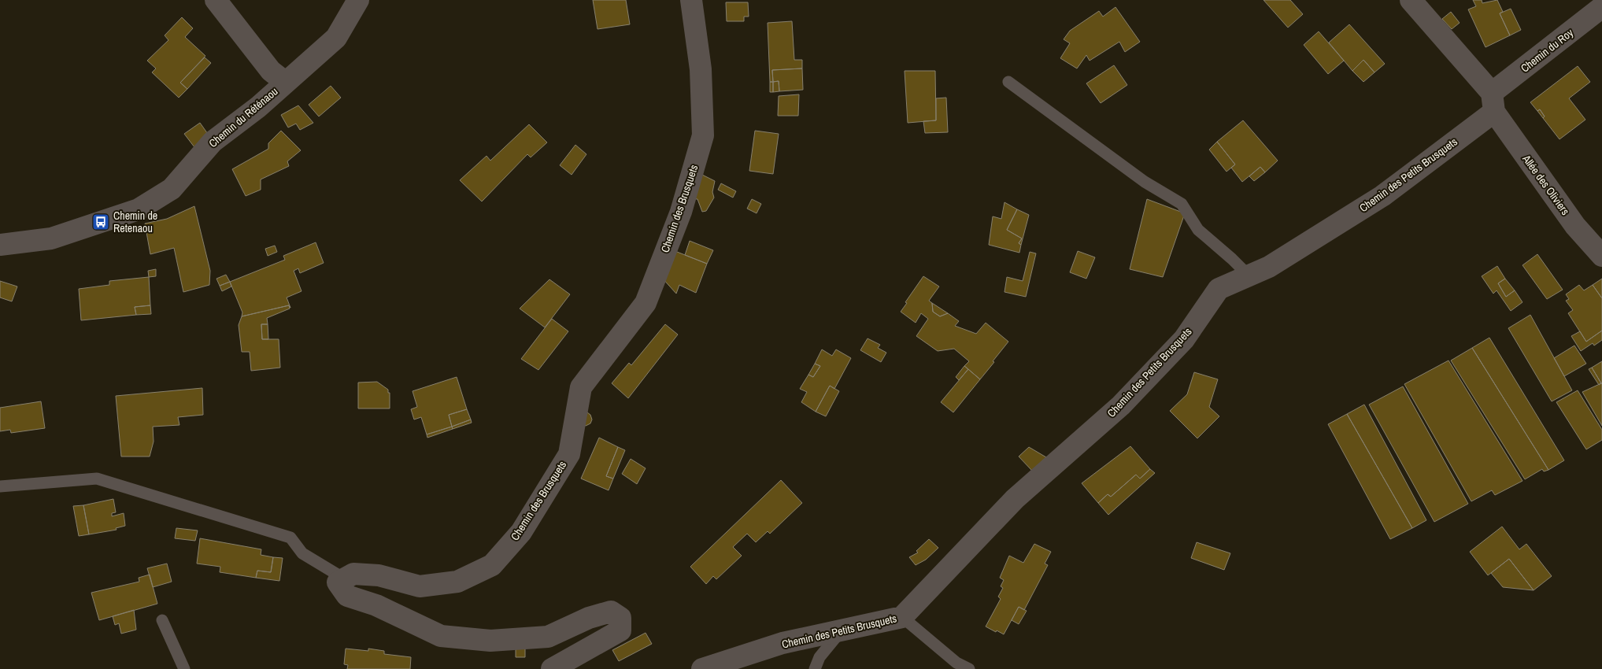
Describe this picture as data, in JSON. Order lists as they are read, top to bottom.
{
  "streets": {
    "street": [
      "Chemin du Roy",
      "Chemin du Réténaou",
      "Chemin des Petits Brusquets",
      "Allée des Oliviers",
      "Chemin des Brusquets"
    ]
  },
  "crossings": [
    ["Chemin du Roy", "Chemin des Petits Brusquets"],
    ["Chemin du Roy", "Allée des Oliviers"],
    ["Chemin des Petits Brusquets", "Allée des Oliviers"]
  ],
  "places": {
    "bus stop": ["Chemin de Retenaou"]
  }
}
